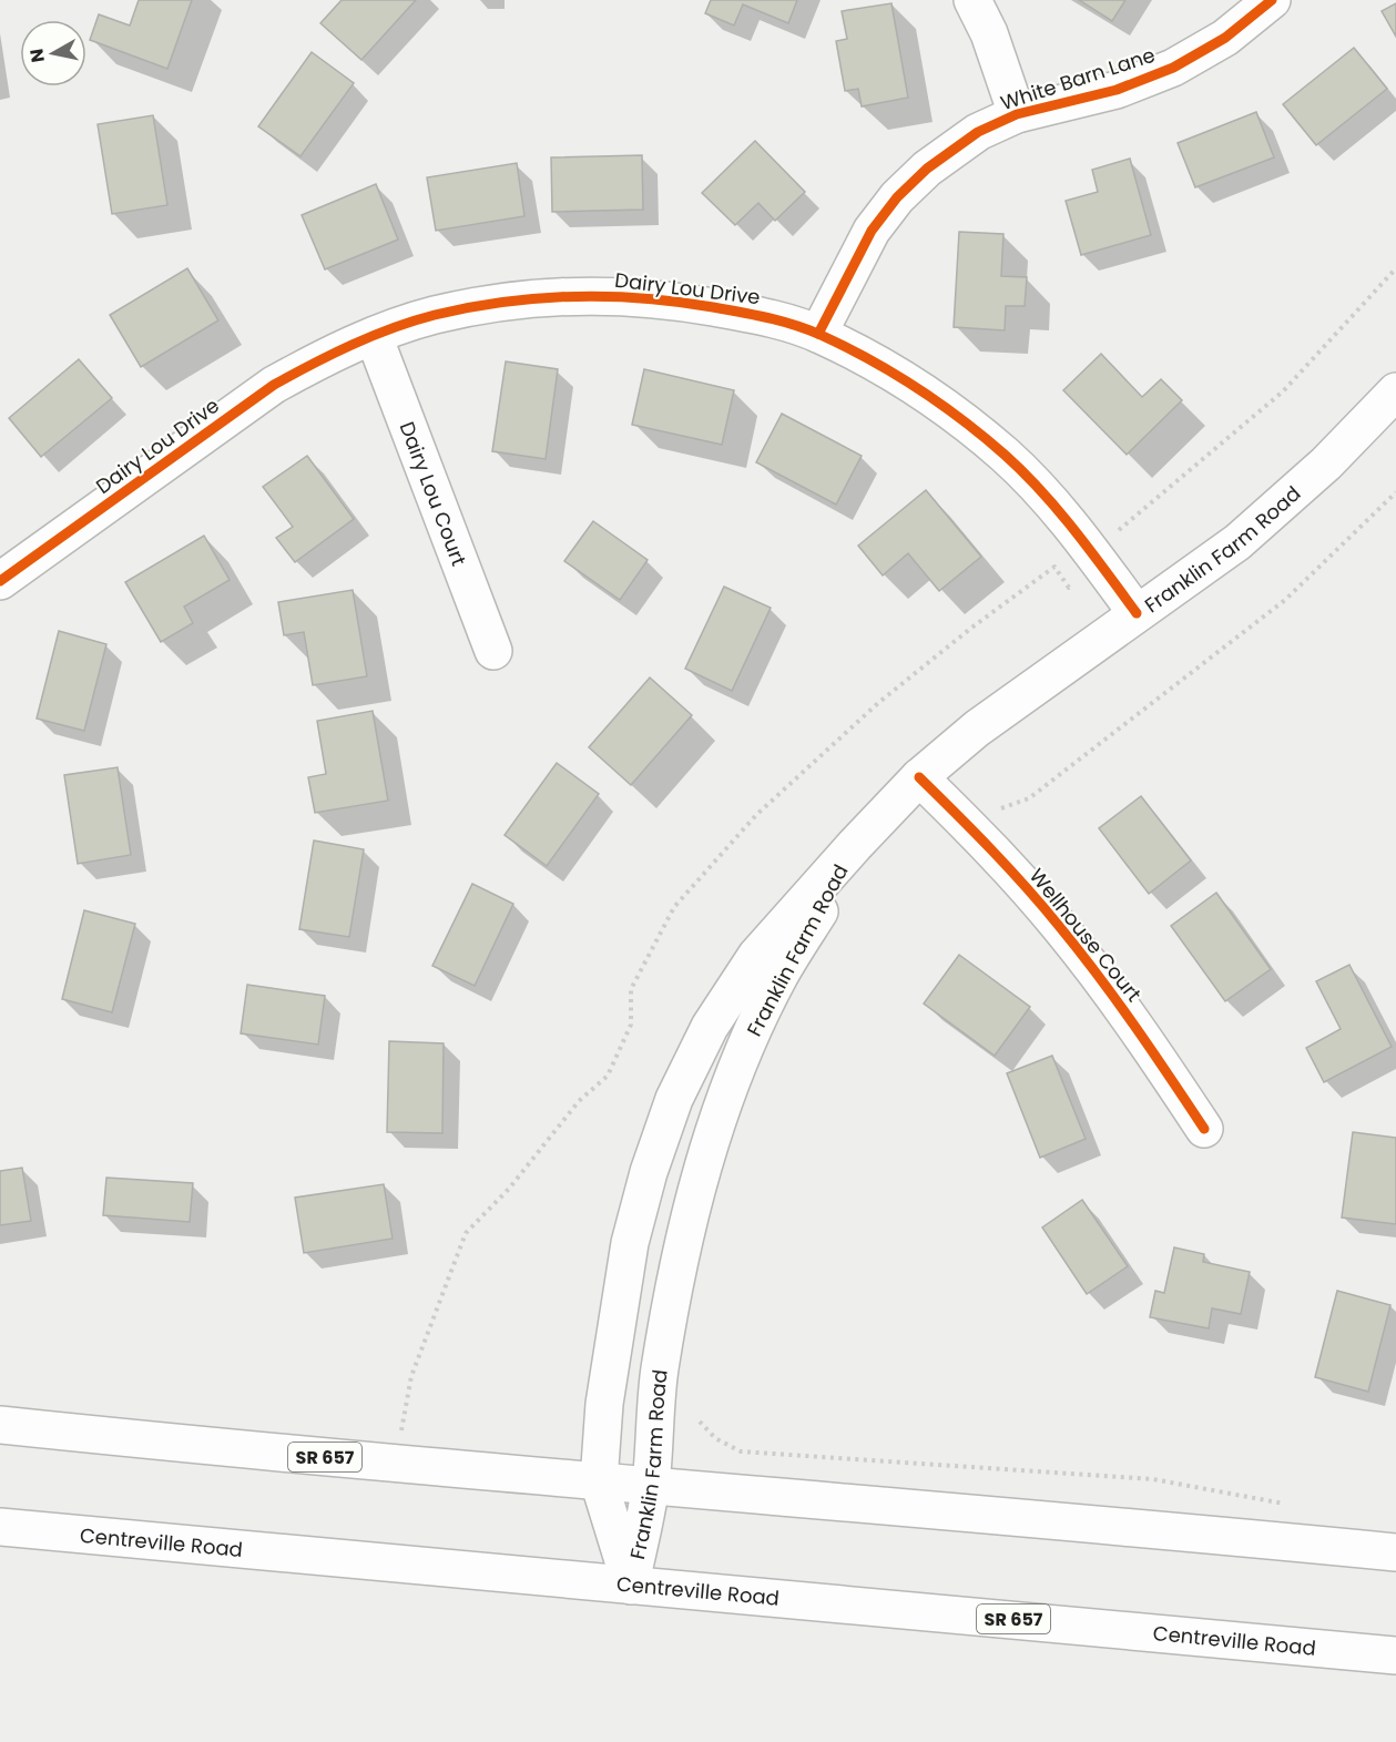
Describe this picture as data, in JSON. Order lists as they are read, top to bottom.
{
  "streets": {
    "main road": [
      "White Barn Lane",
      "Dairy Lou Drive",
      "Dairy Lou Court",
      "Franklin Farm Road",
      "Wellhouse Court",
      "SR 657",
      "Centreville Road"
    ]
  },
  "crossings": [
    ["White Barn Lane", "Dairy Lou Drive"],
    ["Dairy Lou Drive", "Dairy Lou Court"],
    ["Dairy Lou Drive", "Franklin Farm Road"],
    ["Franklin Farm Road", "Wellhouse Court"],
    ["Franklin Farm Road", "SR 657"],
    ["Franklin Farm Road", "Centreville Road"]
  ],
  "north": "left"
}
